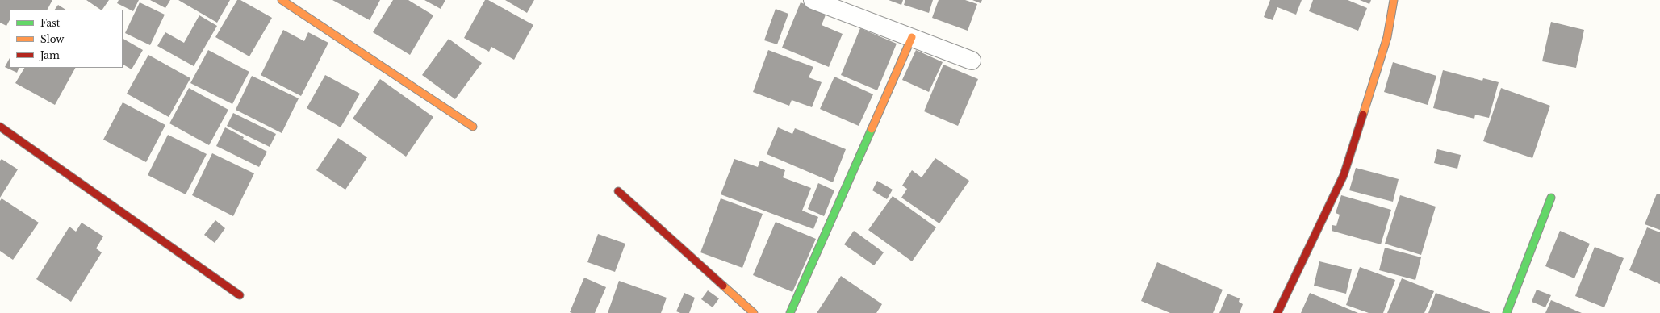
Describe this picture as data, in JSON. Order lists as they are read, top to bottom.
{
  "legend": ["Fast", "Slow", "Jam"]
}
